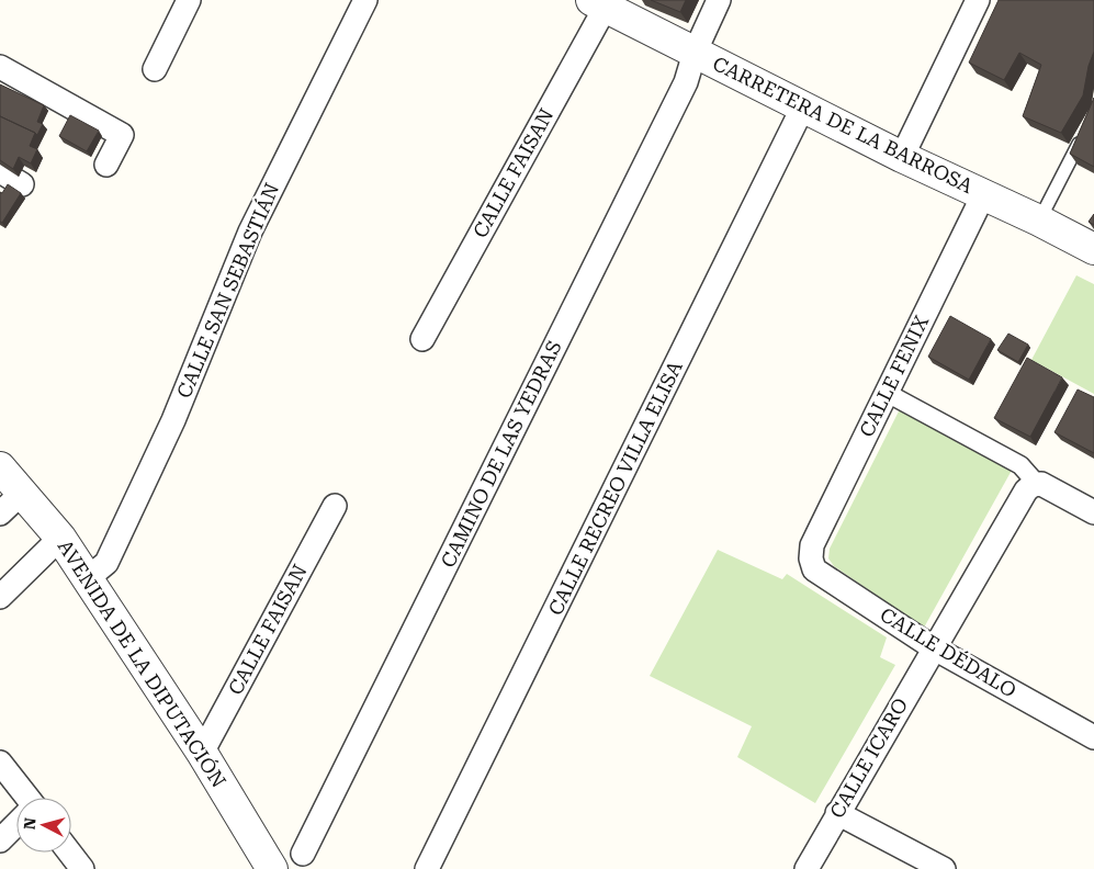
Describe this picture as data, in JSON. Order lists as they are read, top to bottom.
{
  "streets": {
    "street": [
      "CARRETERA DE LA BARROSA",
      "CALLE FAISAN",
      "CALLE SAN SEBASTIÁN",
      "CALLE FENIX",
      "CAMINO DE LAS YEDRAS",
      "CALLE RECREO VILLA ELISA",
      "CALLE DÉDALO",
      "AVENIDA DE LA DIPUTACIÓN",
      "CALLE ICARO"
    ]
  },
  "crossings": [
    ["CARRETERA DE LA BARROSA", "CALLE FAISAN"],
    ["CARRETERA DE LA BARROSA", "CALLE FENIX"],
    ["CARRETERA DE LA BARROSA", "CAMINO DE LAS YEDRAS"],
    ["CARRETERA DE LA BARROSA", "CALLE RECREO VILLA ELISA"],
    ["CALLE FAISAN", "AVENIDA DE LA DIPUTACIÓN"],
    ["CALLE SAN SEBASTIÁN", "AVENIDA DE LA DIPUTACIÓN"],
    ["CALLE FENIX", "CALLE DÉDALO"],
    ["CALLE DÉDALO", "CALLE ICARO"]
  ],
  "north": "left"
}
